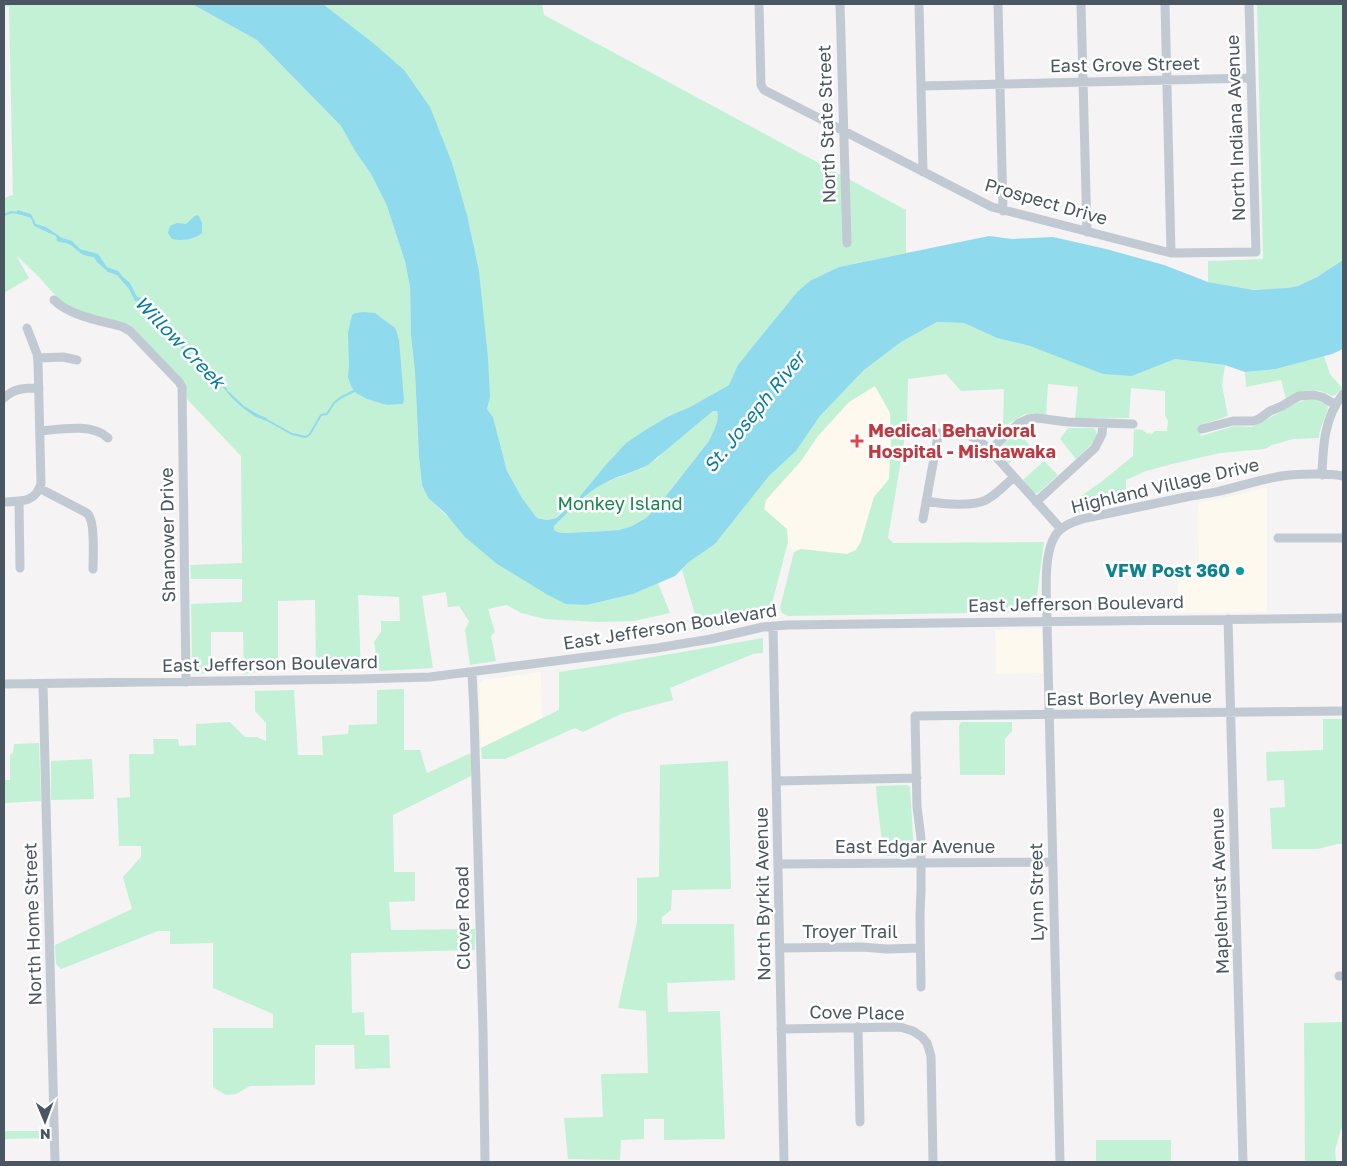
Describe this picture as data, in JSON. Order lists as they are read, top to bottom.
{
  "streets": {
    "street": [
      "East Grove Street",
      "North State Street",
      "North Indiana Avenue",
      "Prospect Drive",
      "Highland Village Drive",
      "Shanower Drive",
      "East Jefferson Boulevard",
      "East Borley Avenue",
      "East Edgar Avenue",
      "Maplehurst Avenue",
      "Lynn Street",
      "North Byrkit Avenue",
      "Clover Road",
      "North Home Street",
      "Troyer Trail",
      "Cove Place"
    ]
  },
  "crossings": [
    ["East Grove Street", "North Indiana Avenue"],
    ["North State Street", "Prospect Drive"],
    ["North Indiana Avenue", "Prospect Drive"],
    ["Highland Village Drive", "East Jefferson Boulevard"],
    ["Highland Village Drive", "Lynn Street"],
    ["Shanower Drive", "East Jefferson Boulevard"],
    ["East Jefferson Boulevard", "Maplehurst Avenue"],
    ["East Jefferson Boulevard", "Lynn Street"],
    ["East Jefferson Boulevard", "North Byrkit Avenue"],
    ["East Jefferson Boulevard", "Clover Road"],
    ["East Jefferson Boulevard", "North Home Street"],
    ["East Borley Avenue", "Maplehurst Avenue"],
    ["East Borley Avenue", "Lynn Street"],
    ["East Edgar Avenue", "Lynn Street"],
    ["East Edgar Avenue", "North Byrkit Avenue"],
    ["North Byrkit Avenue", "Troyer Trail"],
    ["North Byrkit Avenue", "Cove Place"]
  ],
  "water": ["Willow Creek", "St. Joseph River"],
  "parks": ["Monkey Island"],
  "places": {
    "health": ["Medical Behavioral Hospital - Mishawaka"],
    "other": ["VFW Post 360"]
  },
  "north": "bottom"
}
